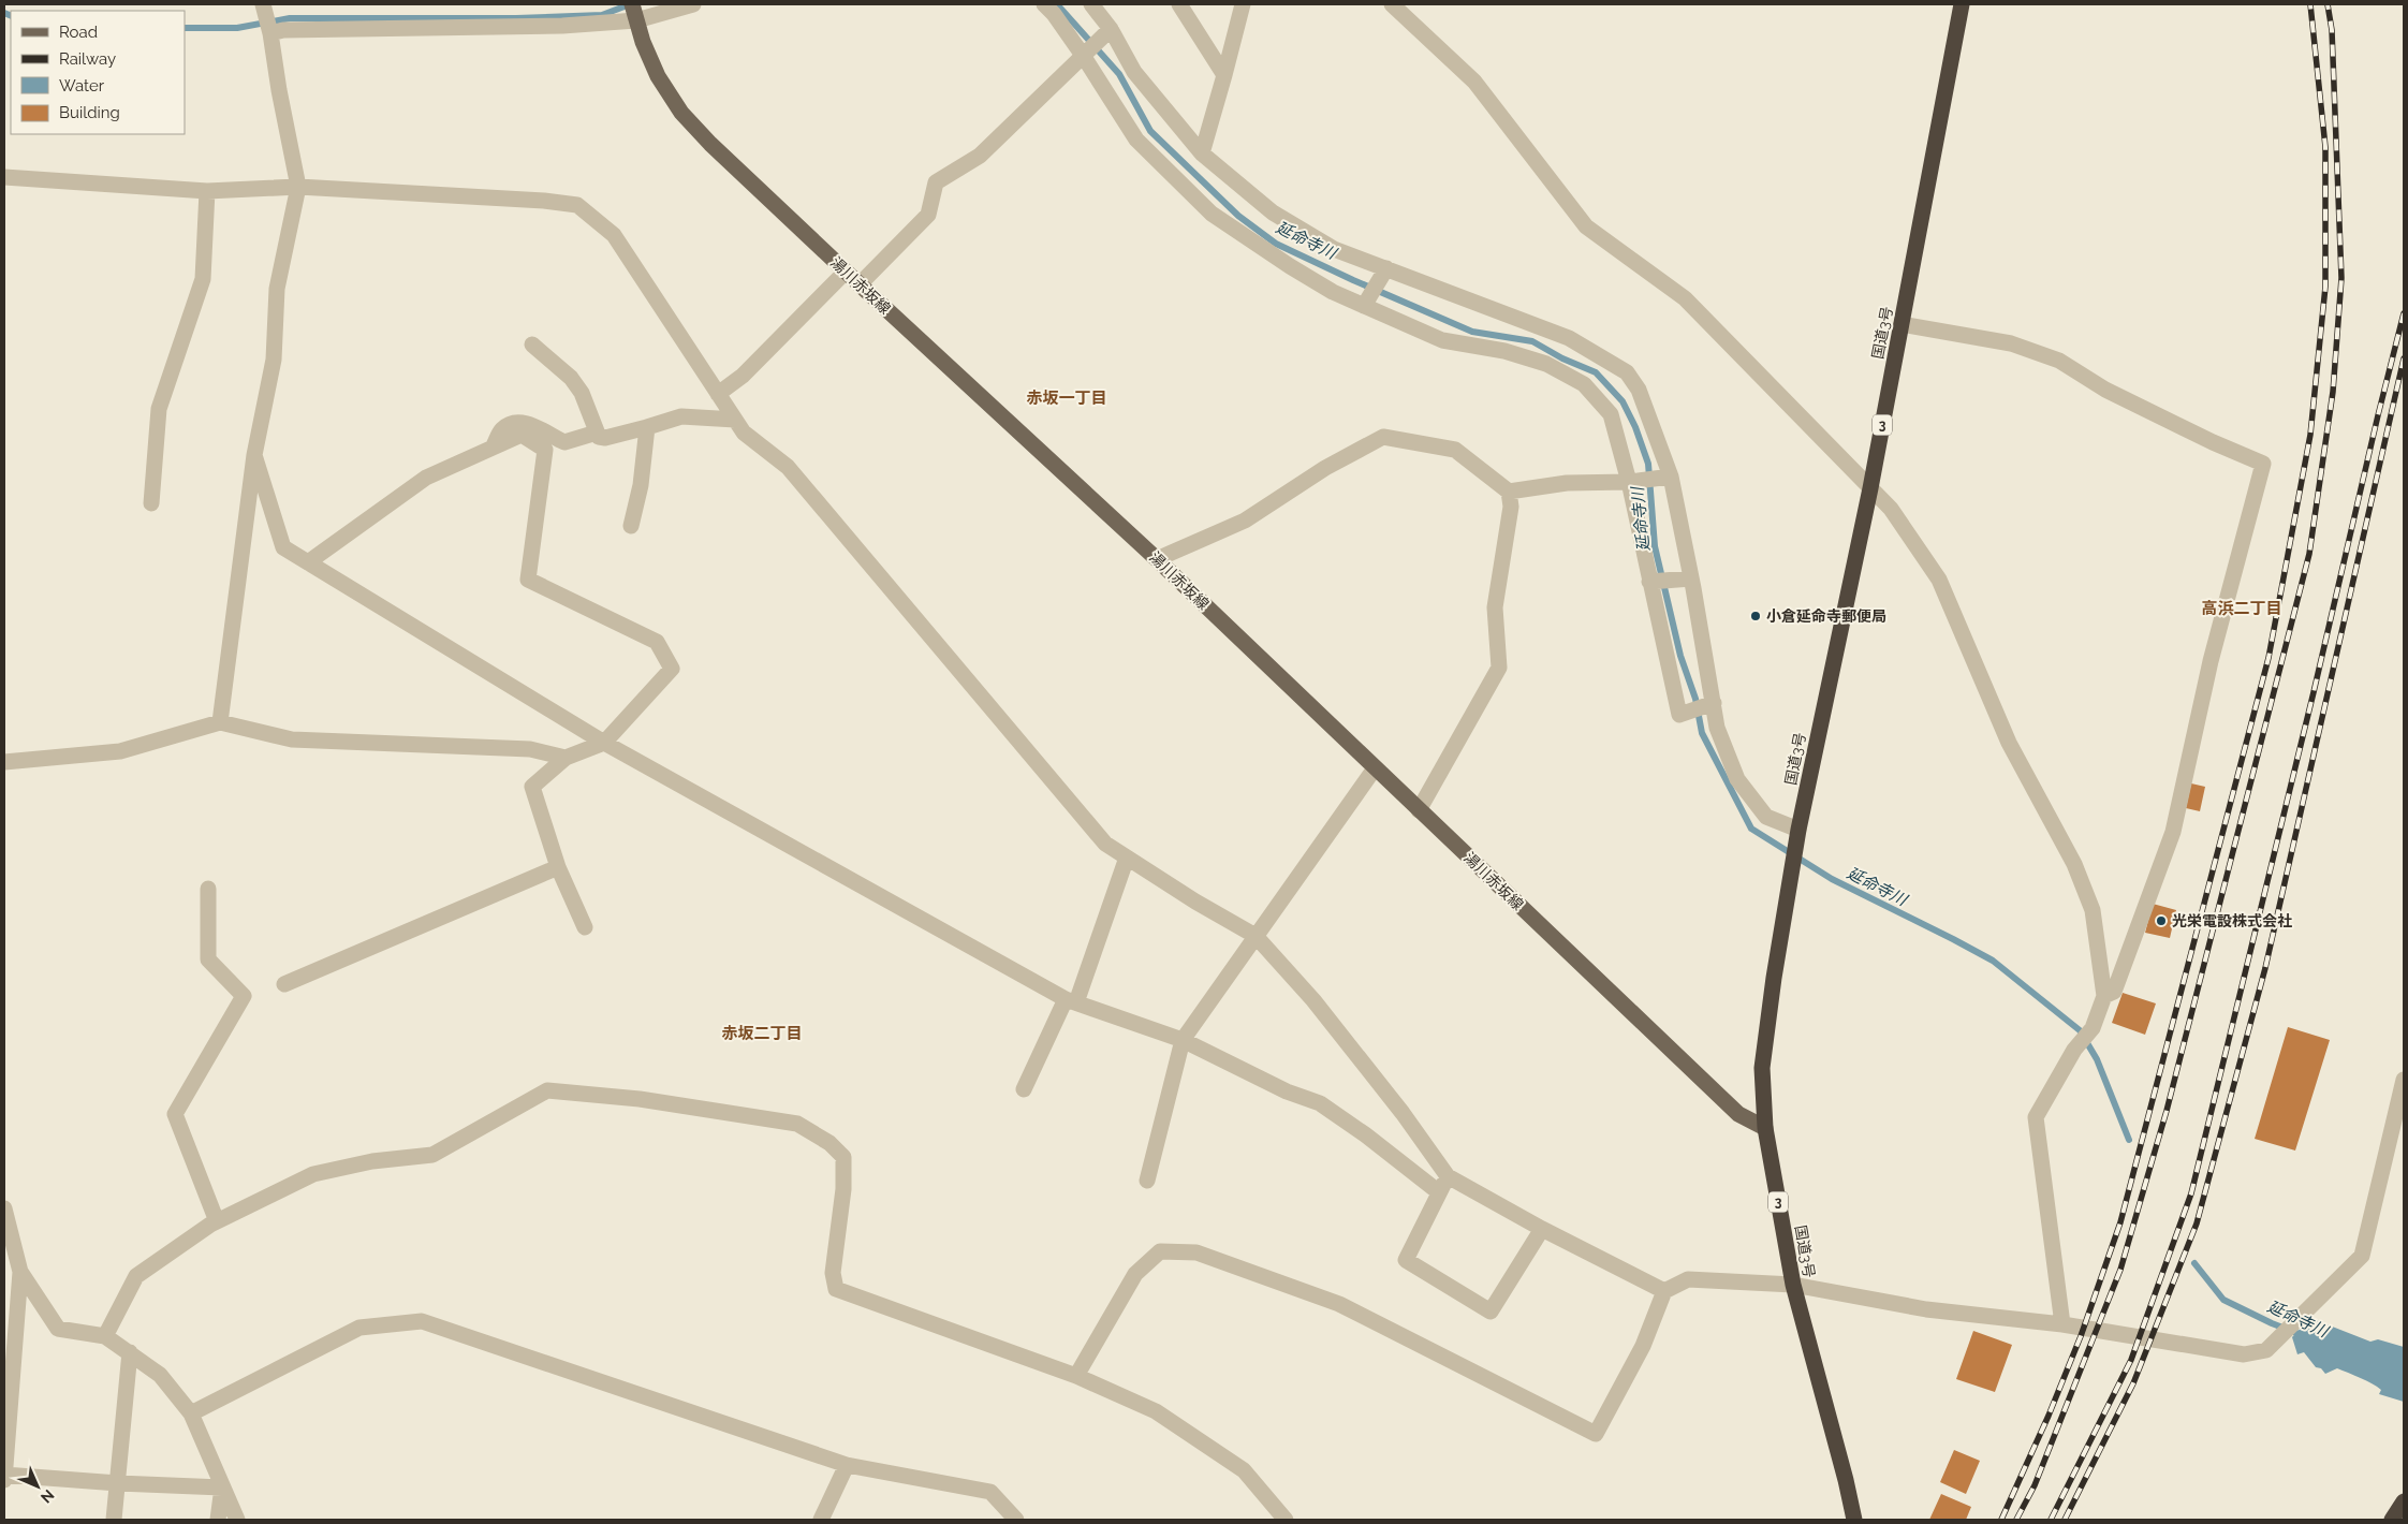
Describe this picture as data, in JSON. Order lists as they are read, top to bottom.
{
  "streets": {
    "highway": ["国道3号", "3"],
    "main road": ["湯川赤坂線"]
  },
  "crossings": [
    ["湯川赤坂線", "国道3号"]
  ],
  "districts": ["赤坂一丁目", "高浜二丁目", "赤坂二丁目"],
  "water": ["延命寺川"],
  "places": ["小倉延命寺郵便局", "光栄電設株式会社"],
  "legend": [
    "Road",
    "Railway",
    "Water",
    "Building"
  ],
  "north": "bottom right"
}
